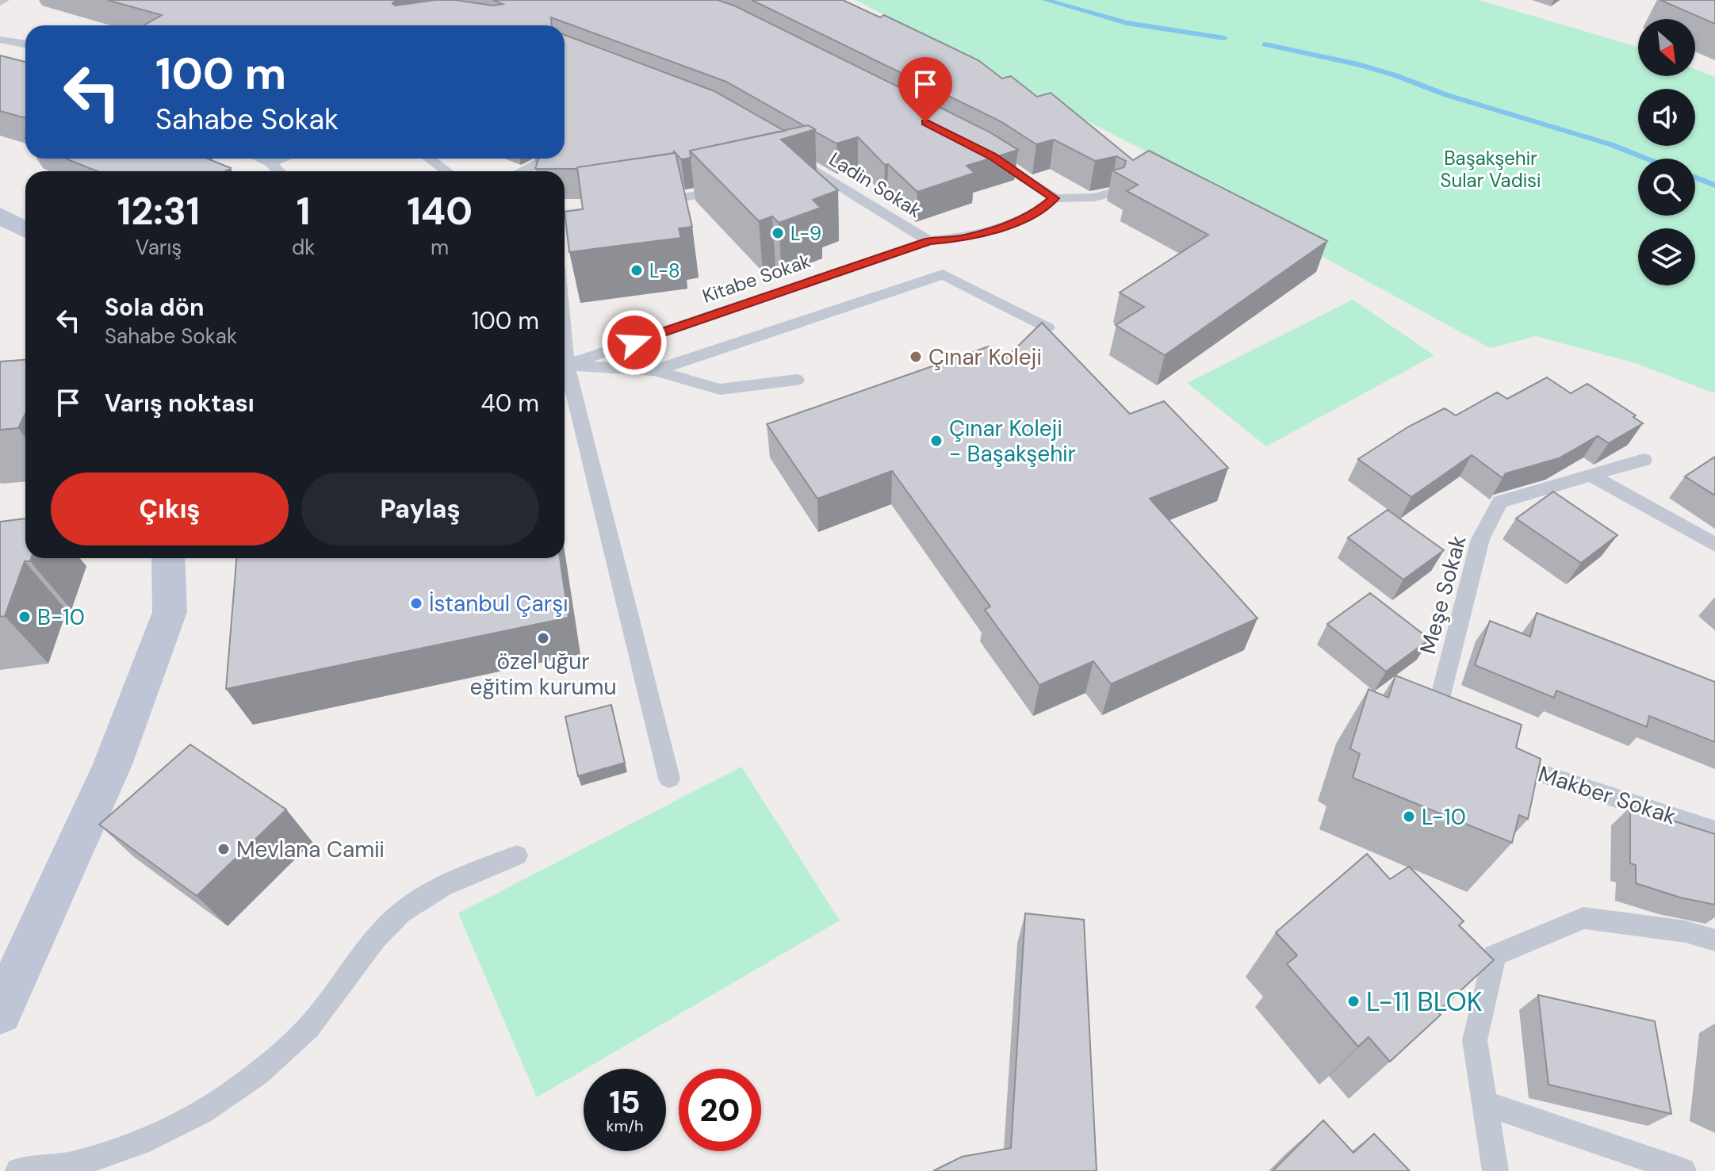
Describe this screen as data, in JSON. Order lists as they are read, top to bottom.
{
  "streets": {
    "lane": [
      "Ladin Sokak",
      "Kitabe Sokak",
      "Meşe Sokak",
      "Makber Sokak"
    ]
  },
  "crossings": [
    ["Ladin Sokak", "Kitabe Sokak"]
  ],
  "parks": ["Başakşehir Sular Vadisi"],
  "places": [
    "L-9",
    "L-8",
    "Çınar Koleji",
    "Çınar Koleji - Başakşehir",
    "İstanbul Çarşı",
    "B-10",
    "özel uğur eğitim kurumu",
    "L-10",
    "Mevlana Camii",
    "L-11 BLOK"
  ],
  "north": "bottom right",
  "page": {
    "turn": ["100 m", "Sahabe Sokak"],
    "eta": [
      "12:31",
      "Varış",
      "1",
      "dk",
      "140",
      "m"
    ],
    "list": [
      {
        "name": "Sola dön",
        "note": "Sahabe Sokak",
        "value": "100 m"
      },
      {
        "name": "Varış noktası",
        "value": "40 m"
      }
    ],
    "buttons": ["Çıkış", "Paylaş"],
    "speed": "15 km/h",
    "limit": "20"
  }
}
